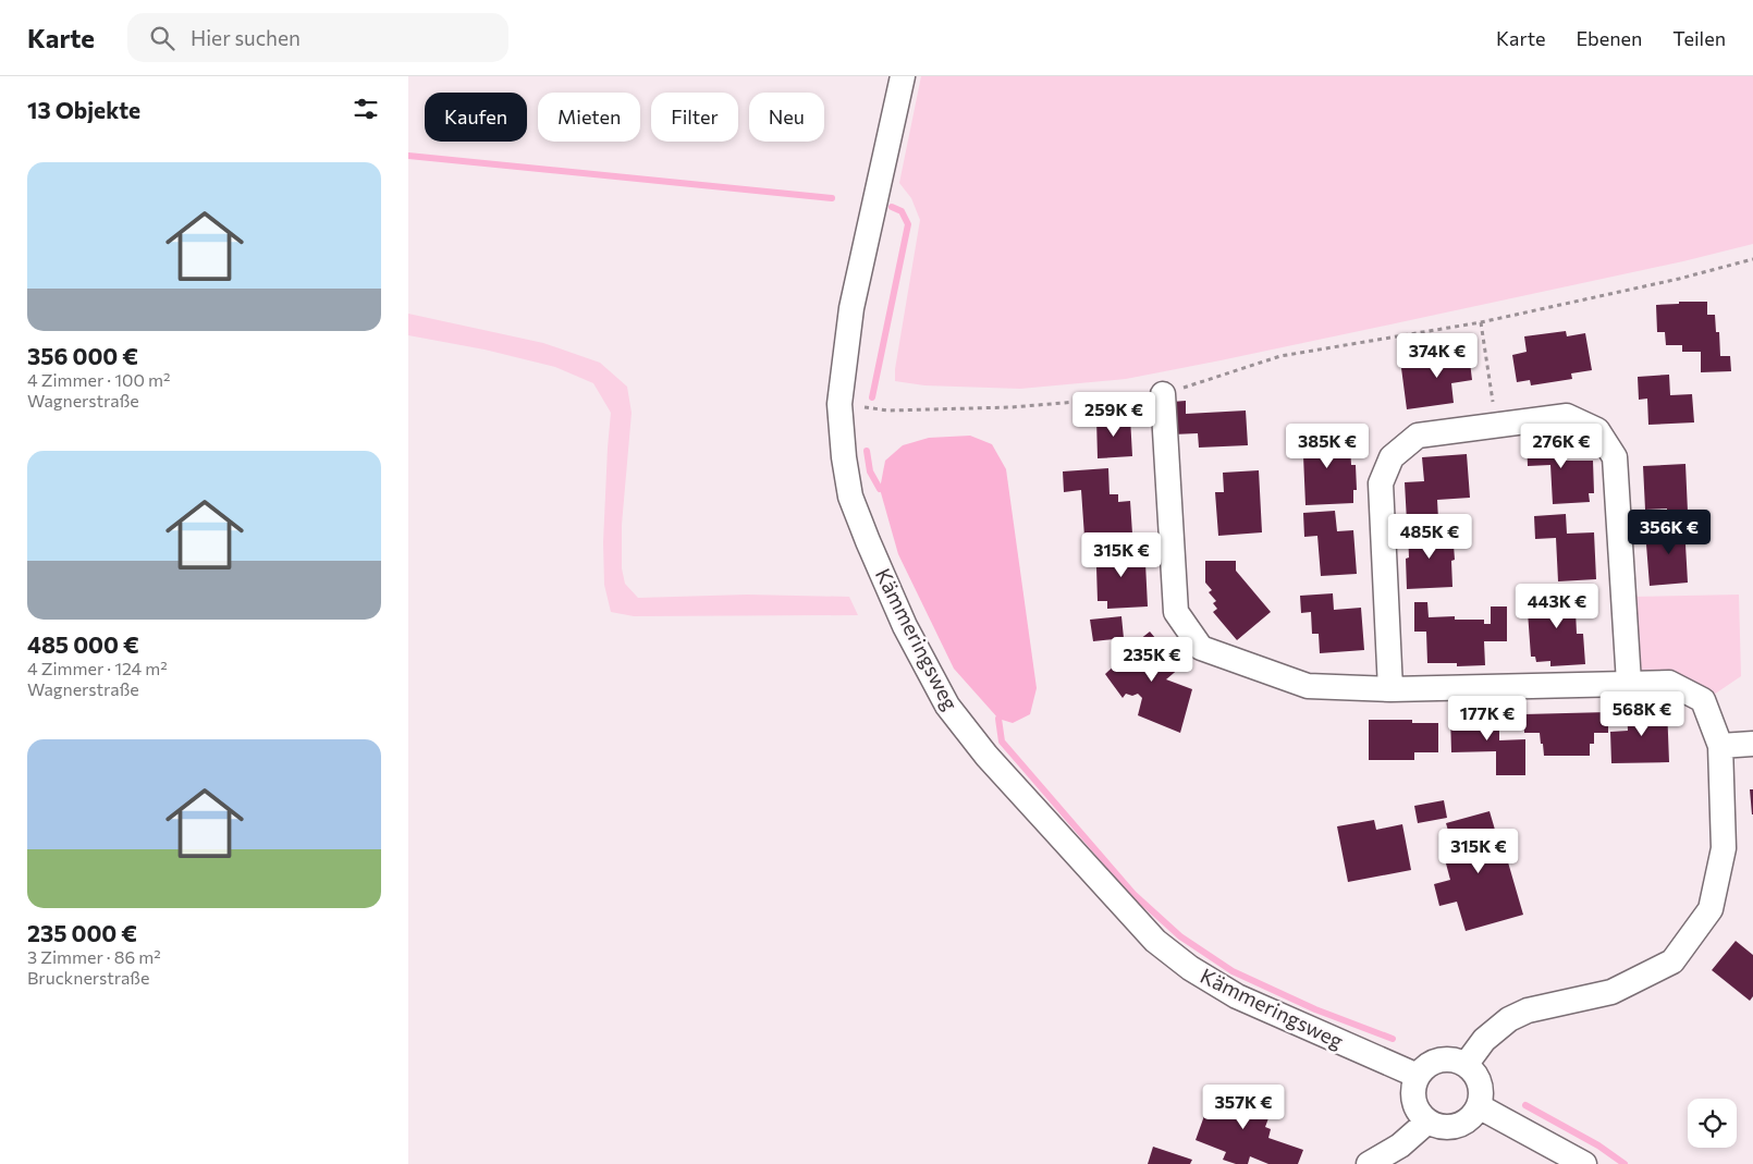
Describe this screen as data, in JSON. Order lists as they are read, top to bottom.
{
  "streets": {
    "street": ["Kämmeringsweg"]
  },
  "page": {
    "header": "Karte",
    "search": "Hier suchen",
    "nav": ["Karte", "Ebenen", "Teilen"],
    "heading": "13 Objekte",
    "chip": [
      "Kaufen",
      "Mieten",
      "Filter",
      "Neu"
    ],
    "list": [
      {
        "name": "356 000 €",
        "note": "4 Zimmer · 100 m² · Wagnerstraße"
      },
      {
        "name": "485 000 €",
        "note": "4 Zimmer · 124 m² · Wagnerstraße"
      },
      {
        "name": "235 000 €",
        "note": "3 Zimmer · 86 m² · Brucknerstraße"
      }
    ],
    "price": [
      "374K €",
      "259K €",
      "385K €",
      "276K €",
      "356K €",
      "485K €",
      "315K €",
      "443K €",
      "235K €",
      "568K €",
      "177K €",
      "315K €",
      "357K €"
    ]
  }
}
